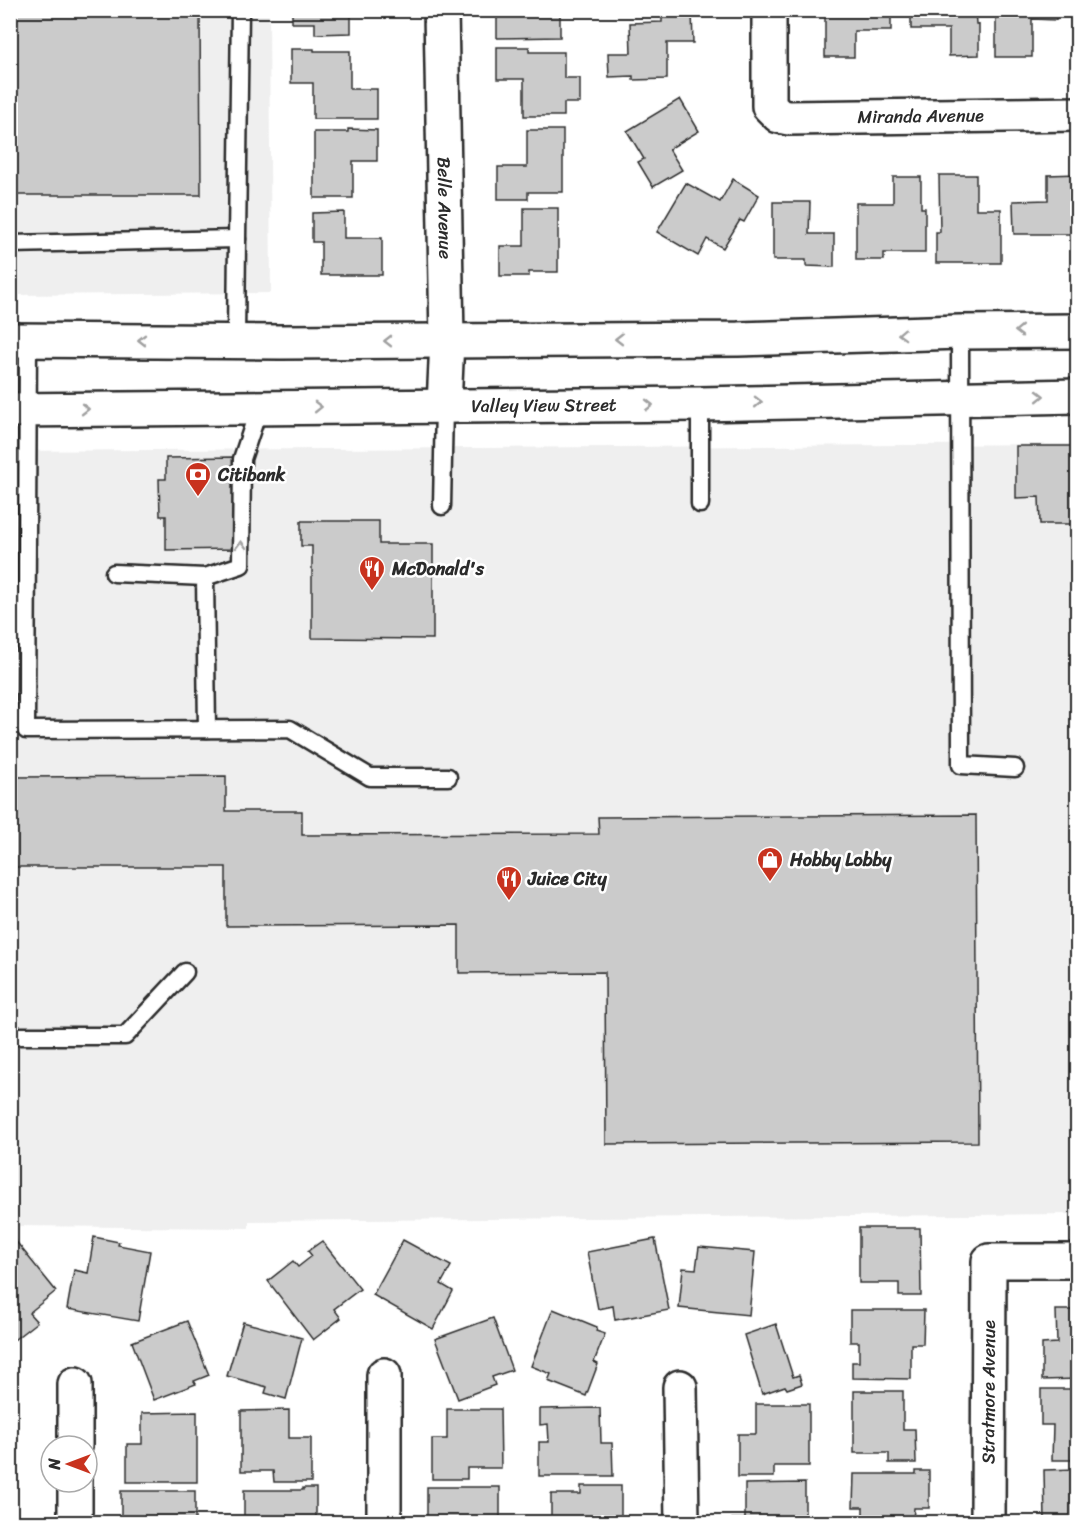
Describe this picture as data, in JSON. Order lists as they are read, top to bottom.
{
  "streets": {
    "main road": [
      "Miranda Avenue",
      "Belle Avenue",
      "Valley View Street",
      "Stratmore Avenue"
    ]
  },
  "crossings": [
    ["Belle Avenue", "Valley View Street"]
  ],
  "places": {
    "bank": ["Citibank"],
    "restaurant": ["McDonald's", "Juice City"],
    "shop": ["Hobby Lobby"]
  },
  "north": "left"
}
